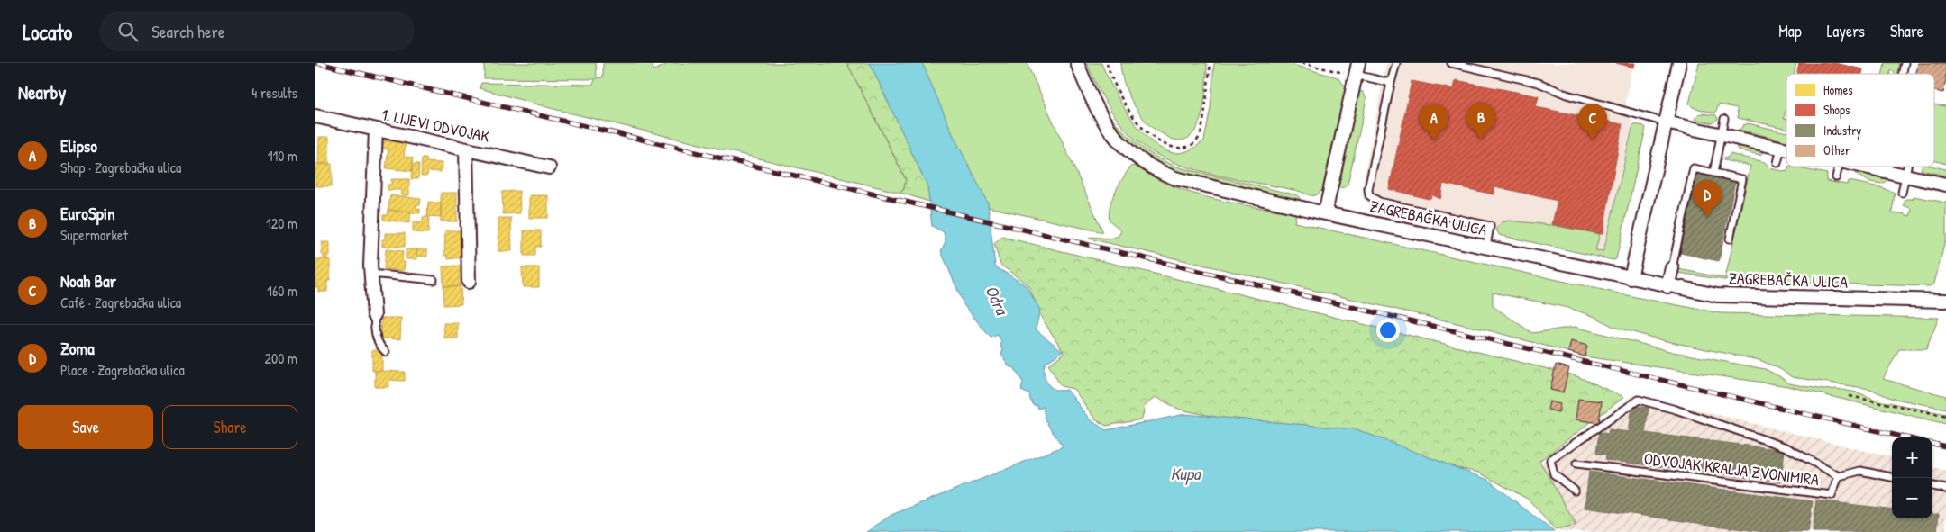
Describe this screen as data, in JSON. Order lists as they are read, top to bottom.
{
  "streets": {
    "street": ["1. LIJEVI ODVOJAK", "ZAGREBAČKA ULICA"],
    "lane": ["ODVOJAK KRALJA ZVONIMIRA"]
  },
  "water": ["Odra", "Kupa"],
  "legend": [
    "Homes",
    "Shops",
    "Industry",
    "Other"
  ],
  "page": {
    "header": "Locato",
    "search": "Search here",
    "nav": ["Map", "Layers", "Share"],
    "heading": ["Nearby", "4 results"],
    "pins": [
      "B",
      "A",
      "C",
      "D"
    ],
    "list": [
      {
        "mark": "A",
        "name": "Elipso",
        "note": "Shop · Zagrebačka ulica",
        "value": "110 m"
      },
      {
        "mark": "B",
        "name": "EuroSpin",
        "note": "Supermarket",
        "value": "120 m"
      },
      {
        "mark": "C",
        "name": "Noah Bar",
        "note": "Café · Zagrebačka ulica",
        "value": "160 m"
      },
      {
        "mark": "D",
        "name": "Zoma",
        "note": "Place · Zagrebačka ulica",
        "value": "200 m"
      }
    ],
    "buttons": ["Save", "Share"],
    "map_buttons": ["+", "−"]
  }
}
